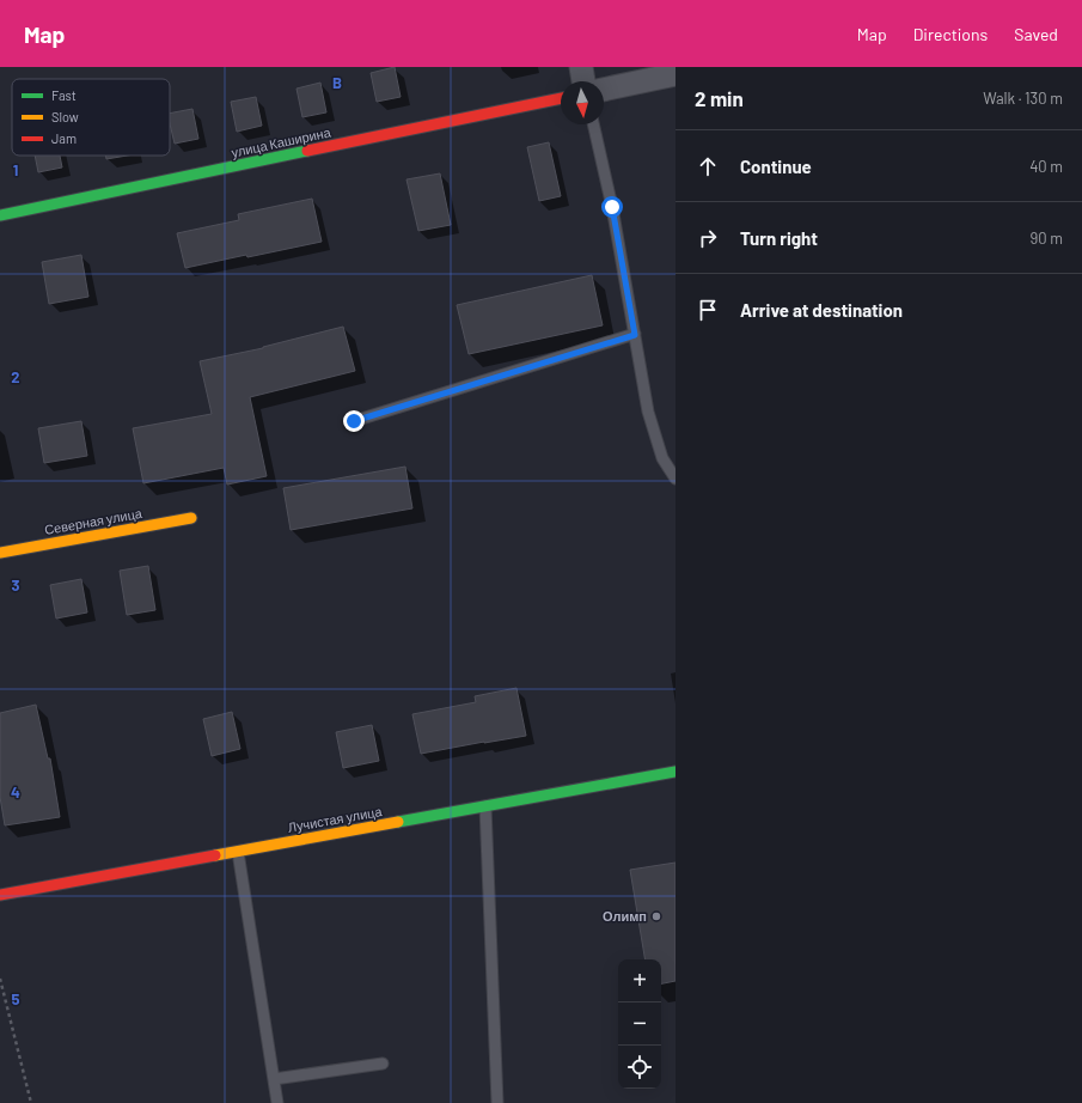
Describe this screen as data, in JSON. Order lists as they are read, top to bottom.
{
  "streets": {
    "street": ["улица Каширина", "Северная улица", "Лучистая улица"]
  },
  "places": ["Олимп"],
  "legend": ["Fast", "Slow", "Jam"],
  "north": "bottom",
  "page": {
    "header": "Map",
    "nav": ["Map", "Directions", "Saved"],
    "heading": ["2 min", "Walk · 130 m"],
    "list": [
      ["Continue", "40 m"],
      ["Turn right", "90 m"],
      "Arrive at destination"
    ],
    "map_buttons": ["+", "−"]
  },
  "grid": {
    "columns": ["B"],
    "rows": [
      "1",
      "2",
      "3",
      "4",
      "5"
    ]
  }
}
